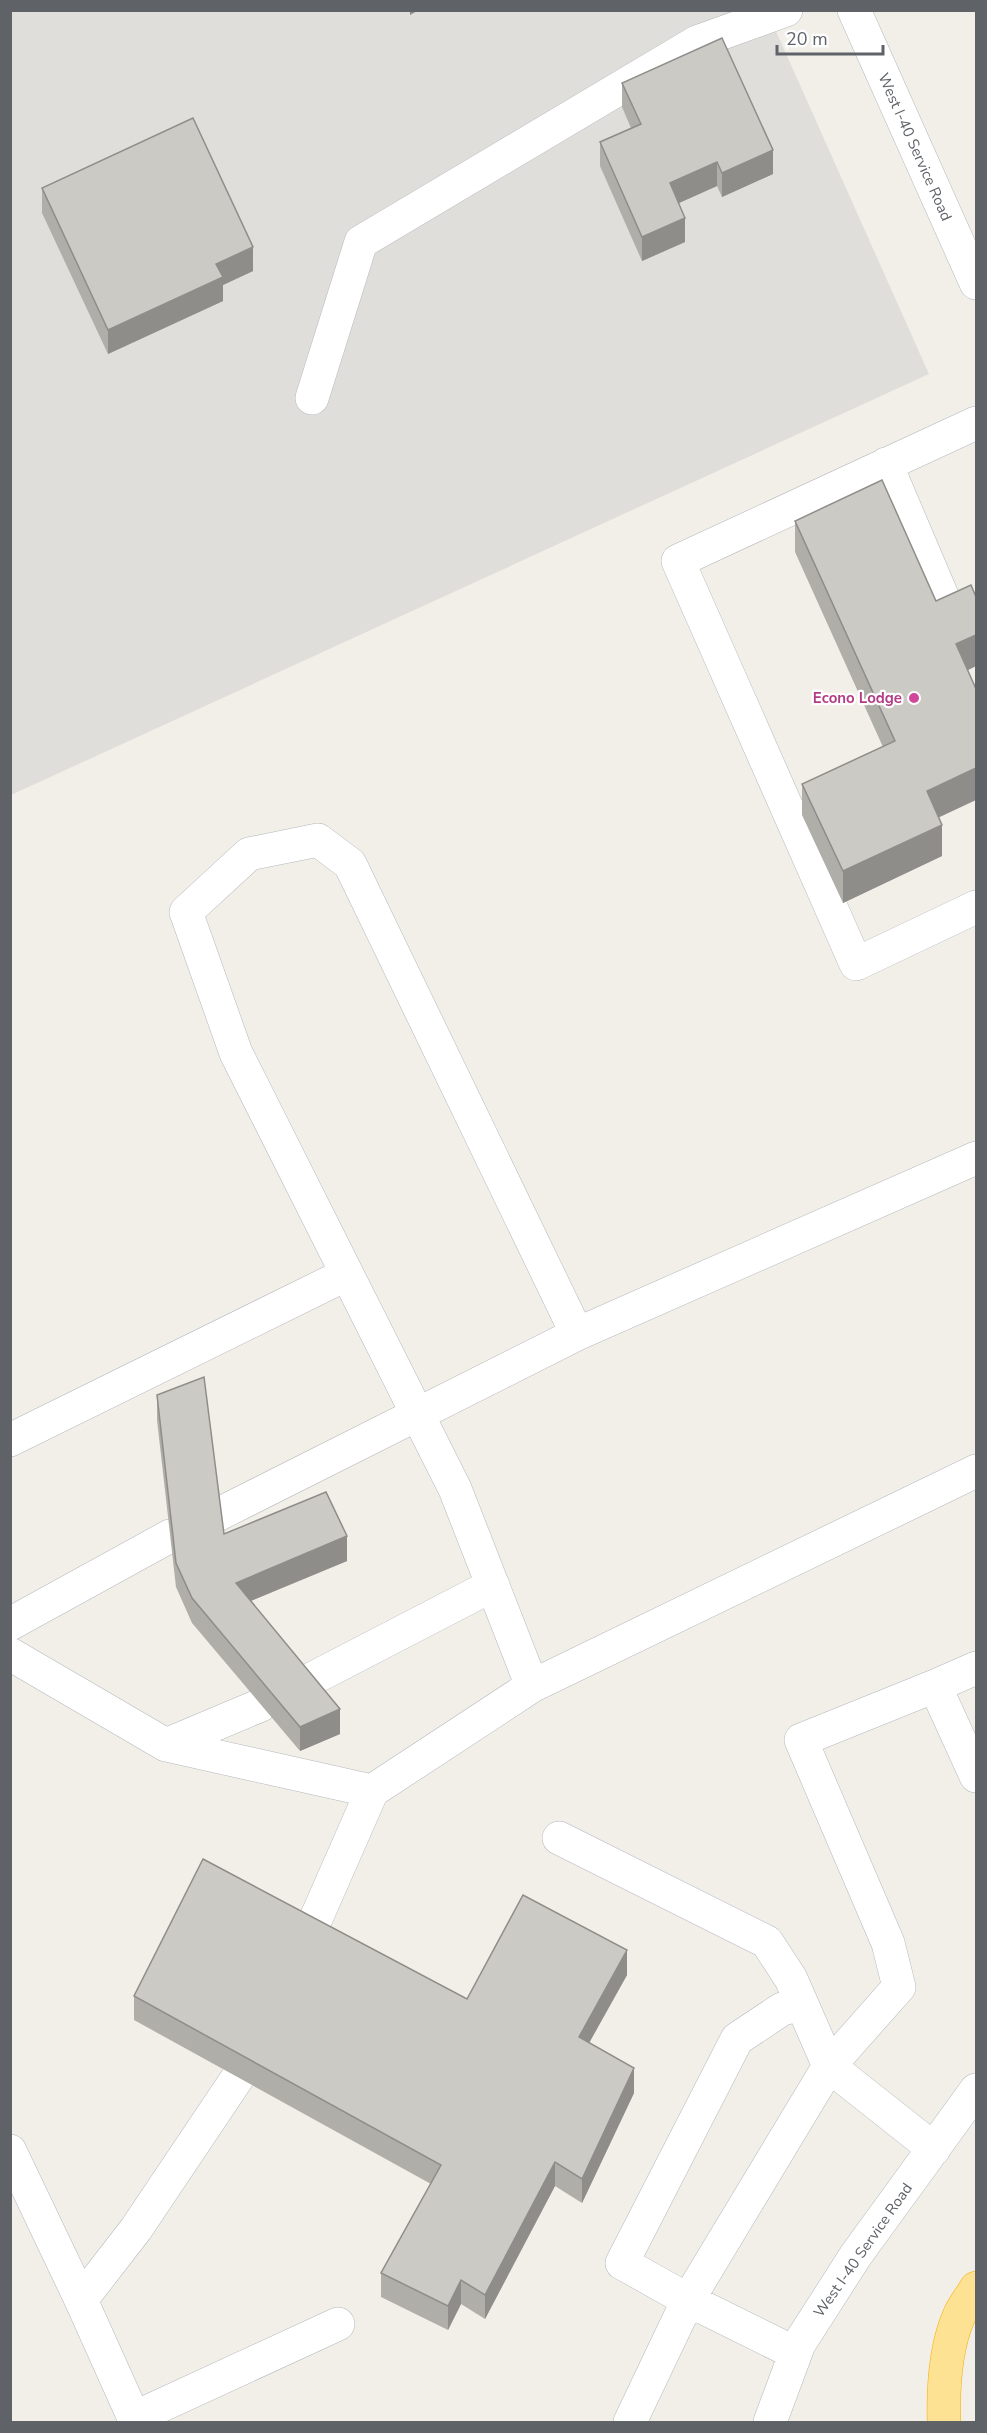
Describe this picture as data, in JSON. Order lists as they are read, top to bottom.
{
  "streets": {
    "street": ["West I-40 Service Road"]
  },
  "places": ["Econo Lodge"],
  "scale_bar": "20 m"
}
